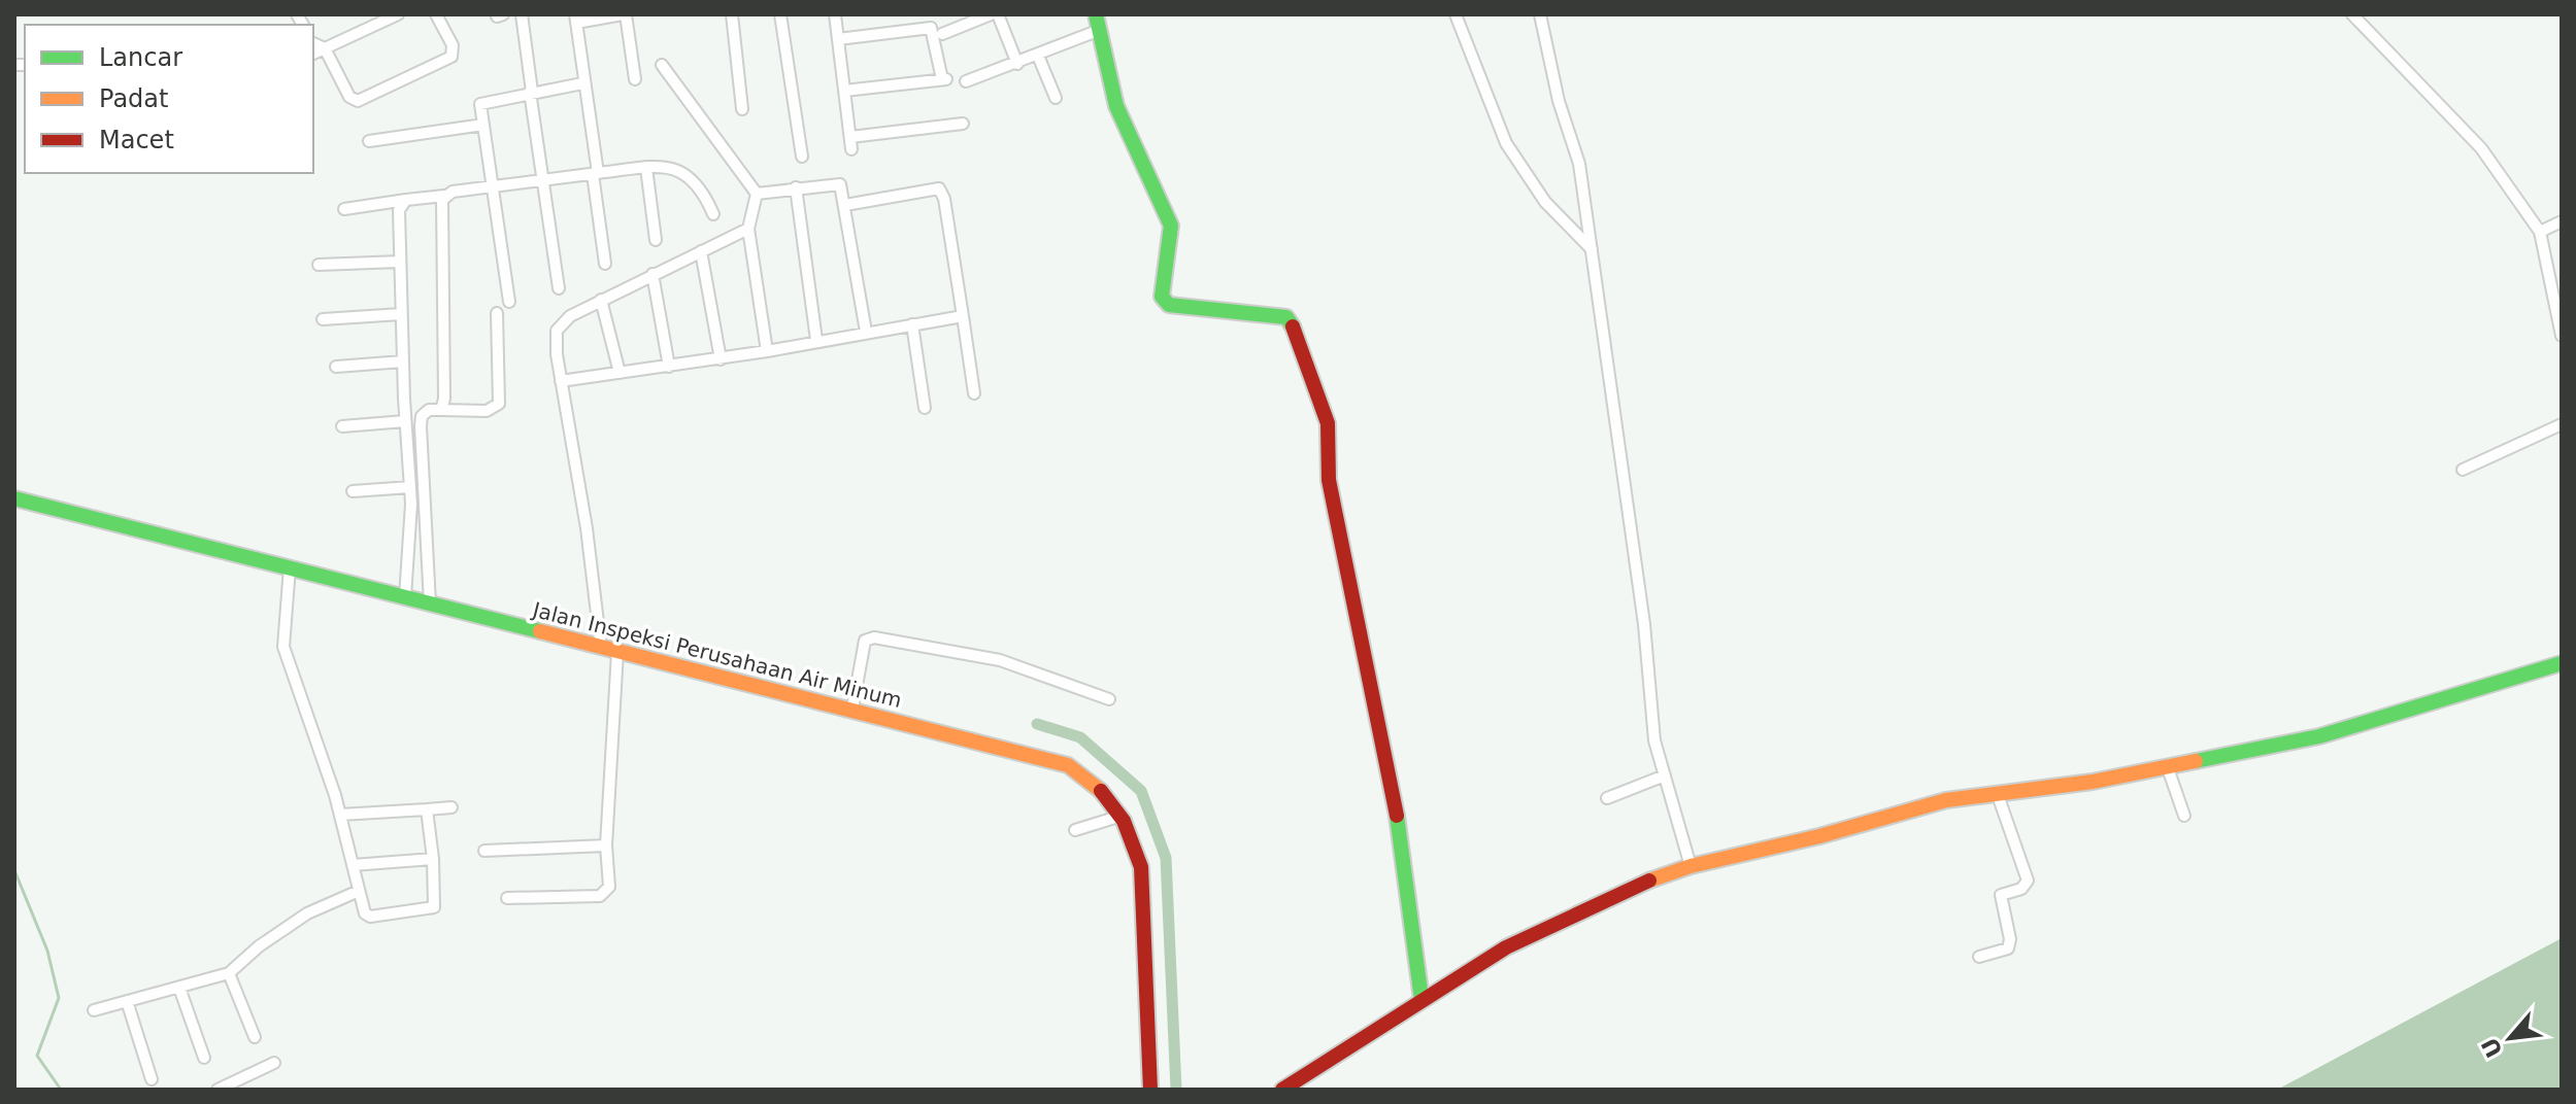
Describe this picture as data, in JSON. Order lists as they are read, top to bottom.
{
  "streets": {
    "street": ["Jalan Inspeksi Perusahaan Air Minum"]
  },
  "legend": ["Lancar", "Padat", "Macet"],
  "north": "bottom left"
}
